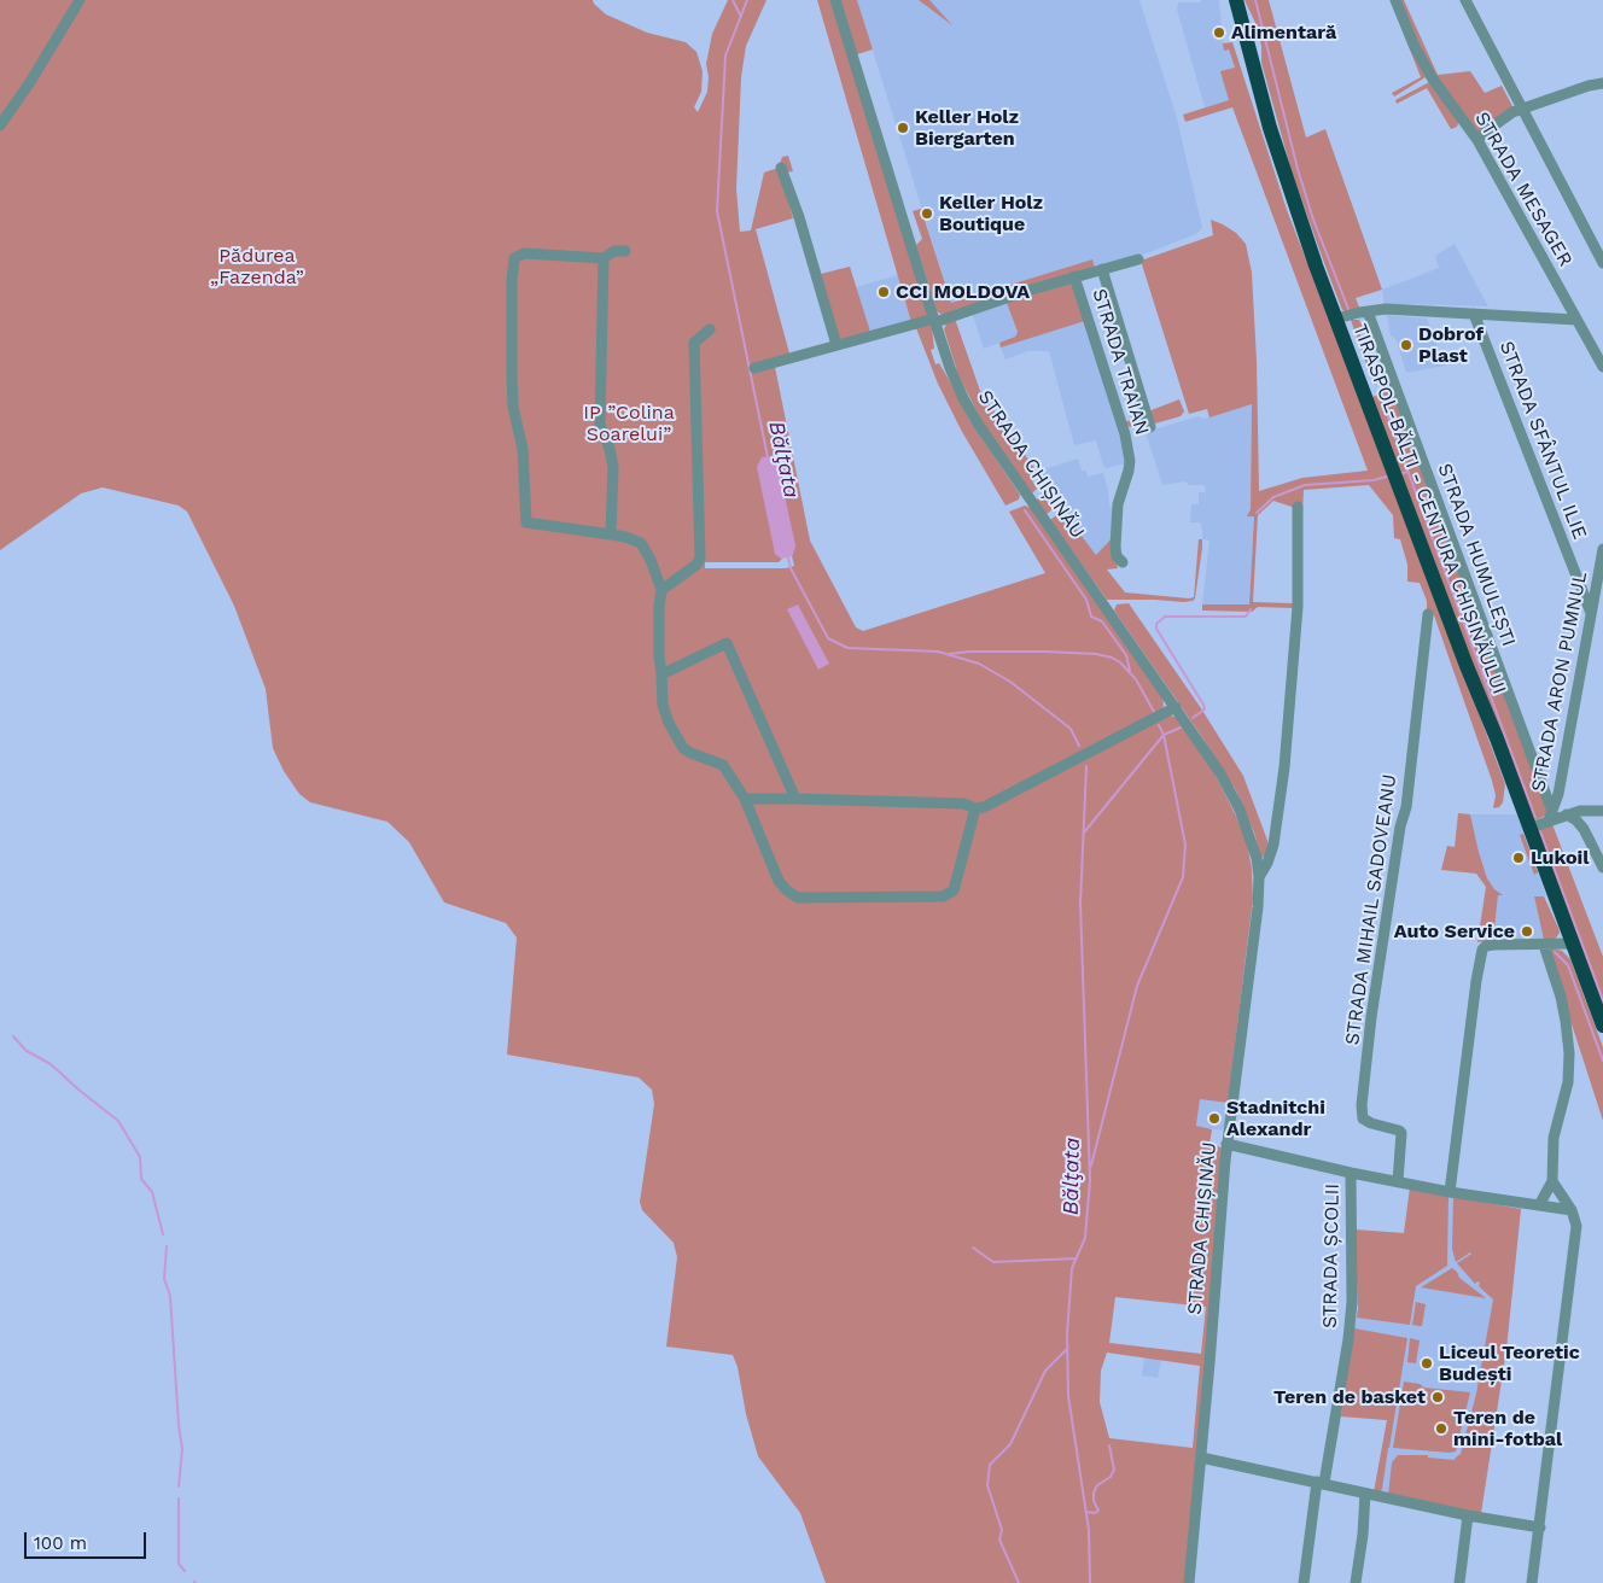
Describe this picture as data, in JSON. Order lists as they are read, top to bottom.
{
  "streets": {
    "highway": ["TIRASPOL-BĂLŢI - CENTURA CHIȘINĂULUI"],
    "street": [
      "STRADA MESAGER",
      "STRADA TRAIAN",
      "STRADA SFÂNTUL ILIE",
      "STRADA CHIȘINĂU",
      "STRADA HUMULEȘTI",
      "STRADA ARON PUMNUL",
      "STRADA MIHAIL SADOVEANU",
      "STRADA ȘCOLII"
    ]
  },
  "crossings": [
    ["STRADA TRAIAN", "STRADA CHIȘINĂU"],
    ["STRADA SFÂNTUL ILIE", "STRADA ARON PUMNUL"],
    ["STRADA CHIȘINĂU", "STRADA ȘCOLII"],
    ["STRADA HUMULEȘTI", "STRADA ARON PUMNUL"],
    ["STRADA MIHAIL SADOVEANU", "STRADA ȘCOLII"]
  ],
  "water": ["Bălţata"],
  "parks": ["Pădurea „Fazenda”", "IP ”Colina Soarelui”"],
  "places": [
    "Alimentară",
    "Keller Holz Biergarten",
    "Keller Holz Boutique",
    "CCI MOLDOVA",
    "Dobrof Plast",
    "Lukoil",
    "Auto Service",
    "Stadnitchi Alexandr",
    "Liceul Teoretic Budești",
    "Teren de basket",
    "Teren de mini-fotbal"
  ],
  "scale_bar": "100 m"
}
